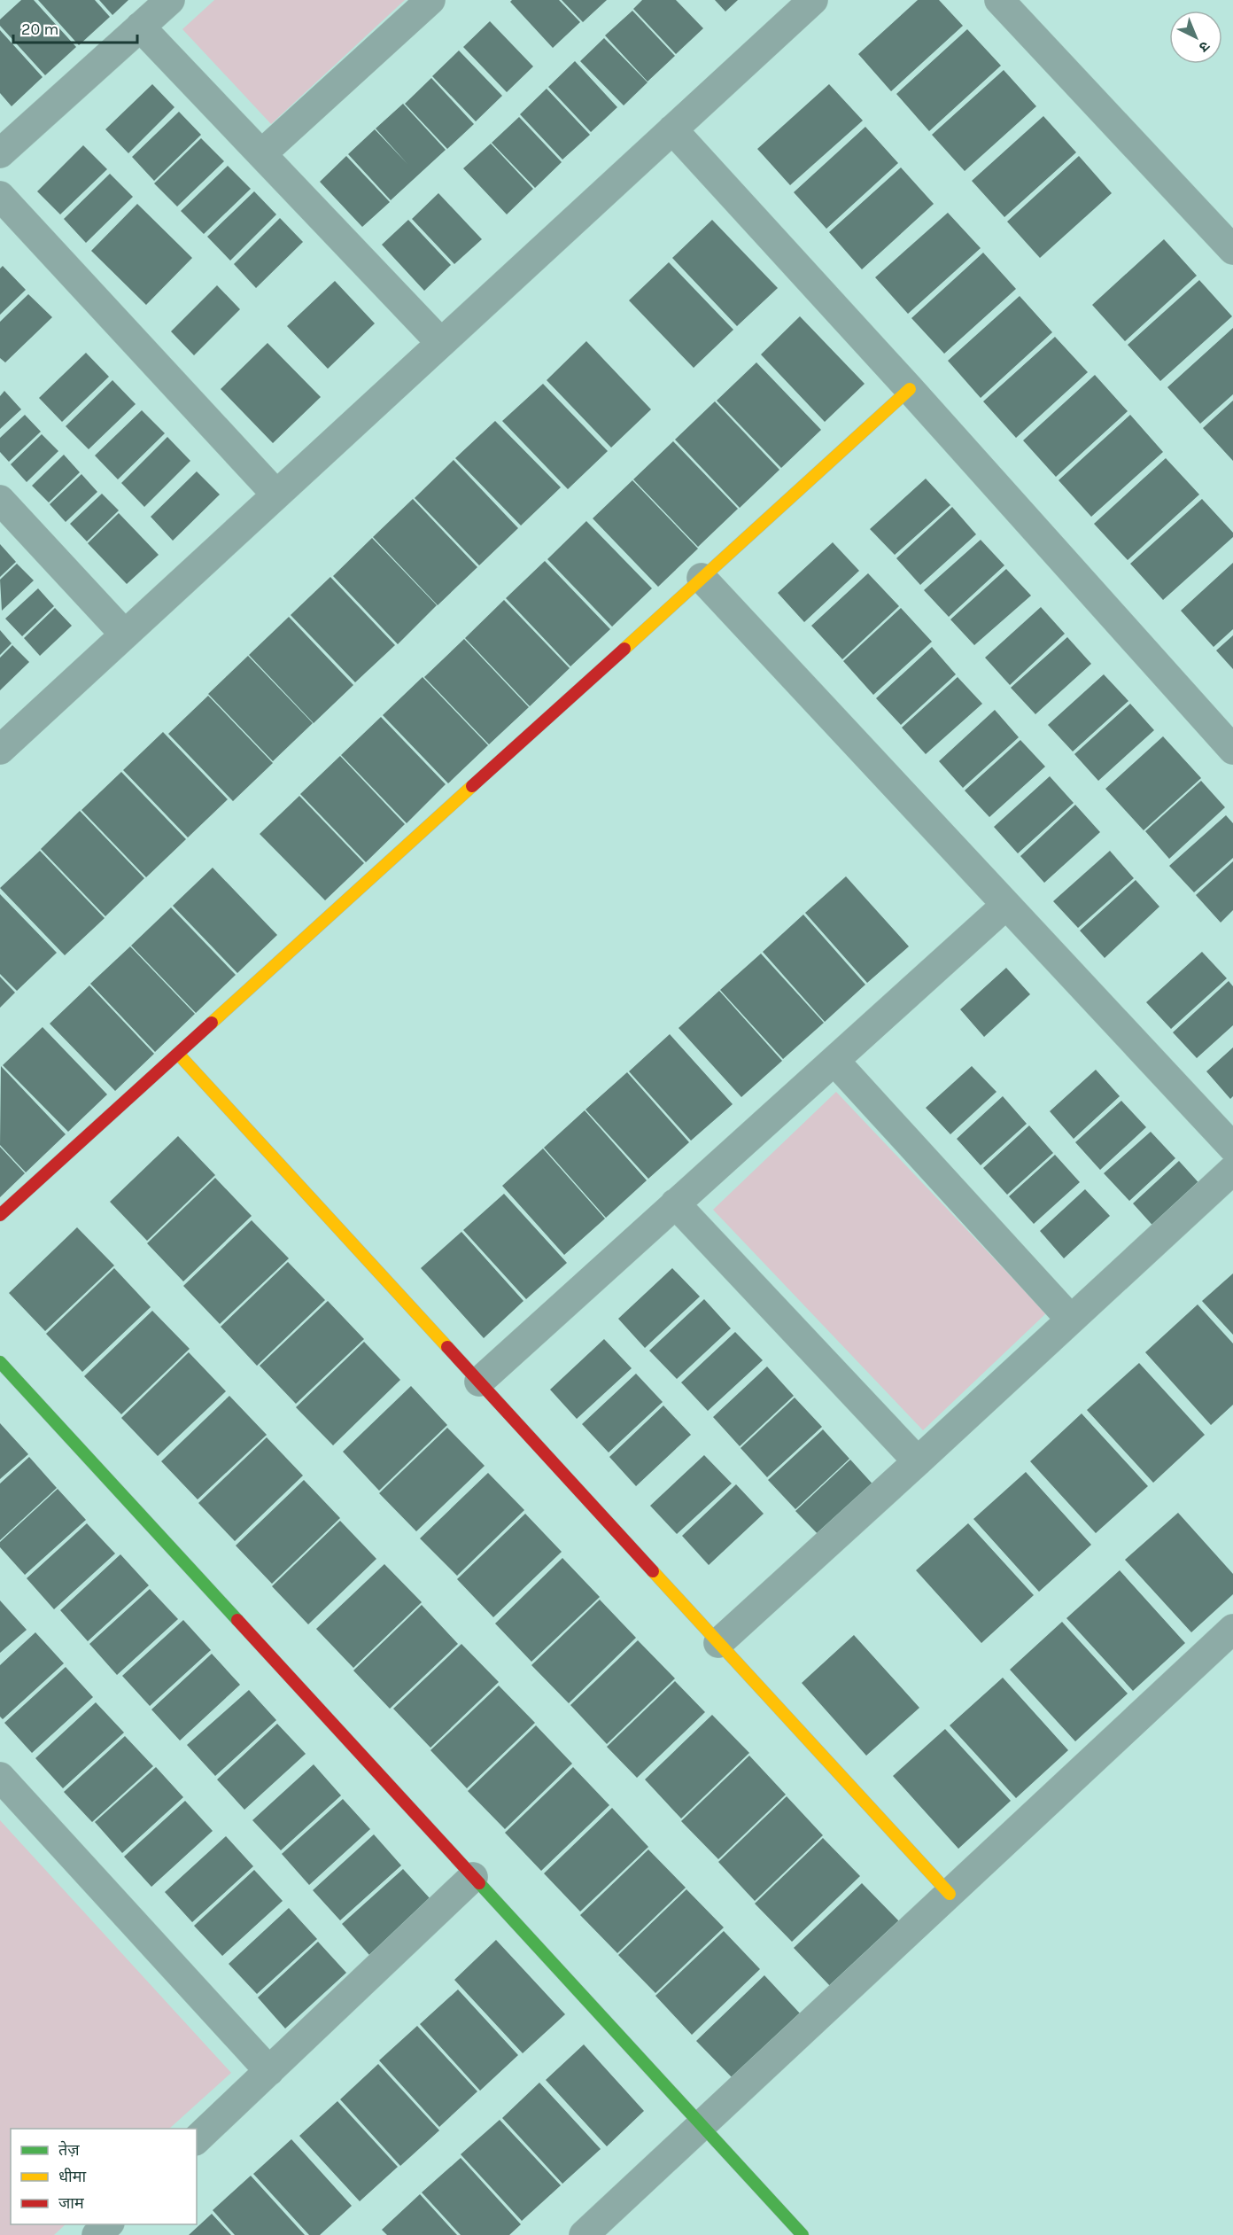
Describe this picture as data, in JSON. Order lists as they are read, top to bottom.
{
  "legend": ["तेज़", "धीमा", "जाम"],
  "scale_bar": "20 m",
  "north": "bottom right"
}
